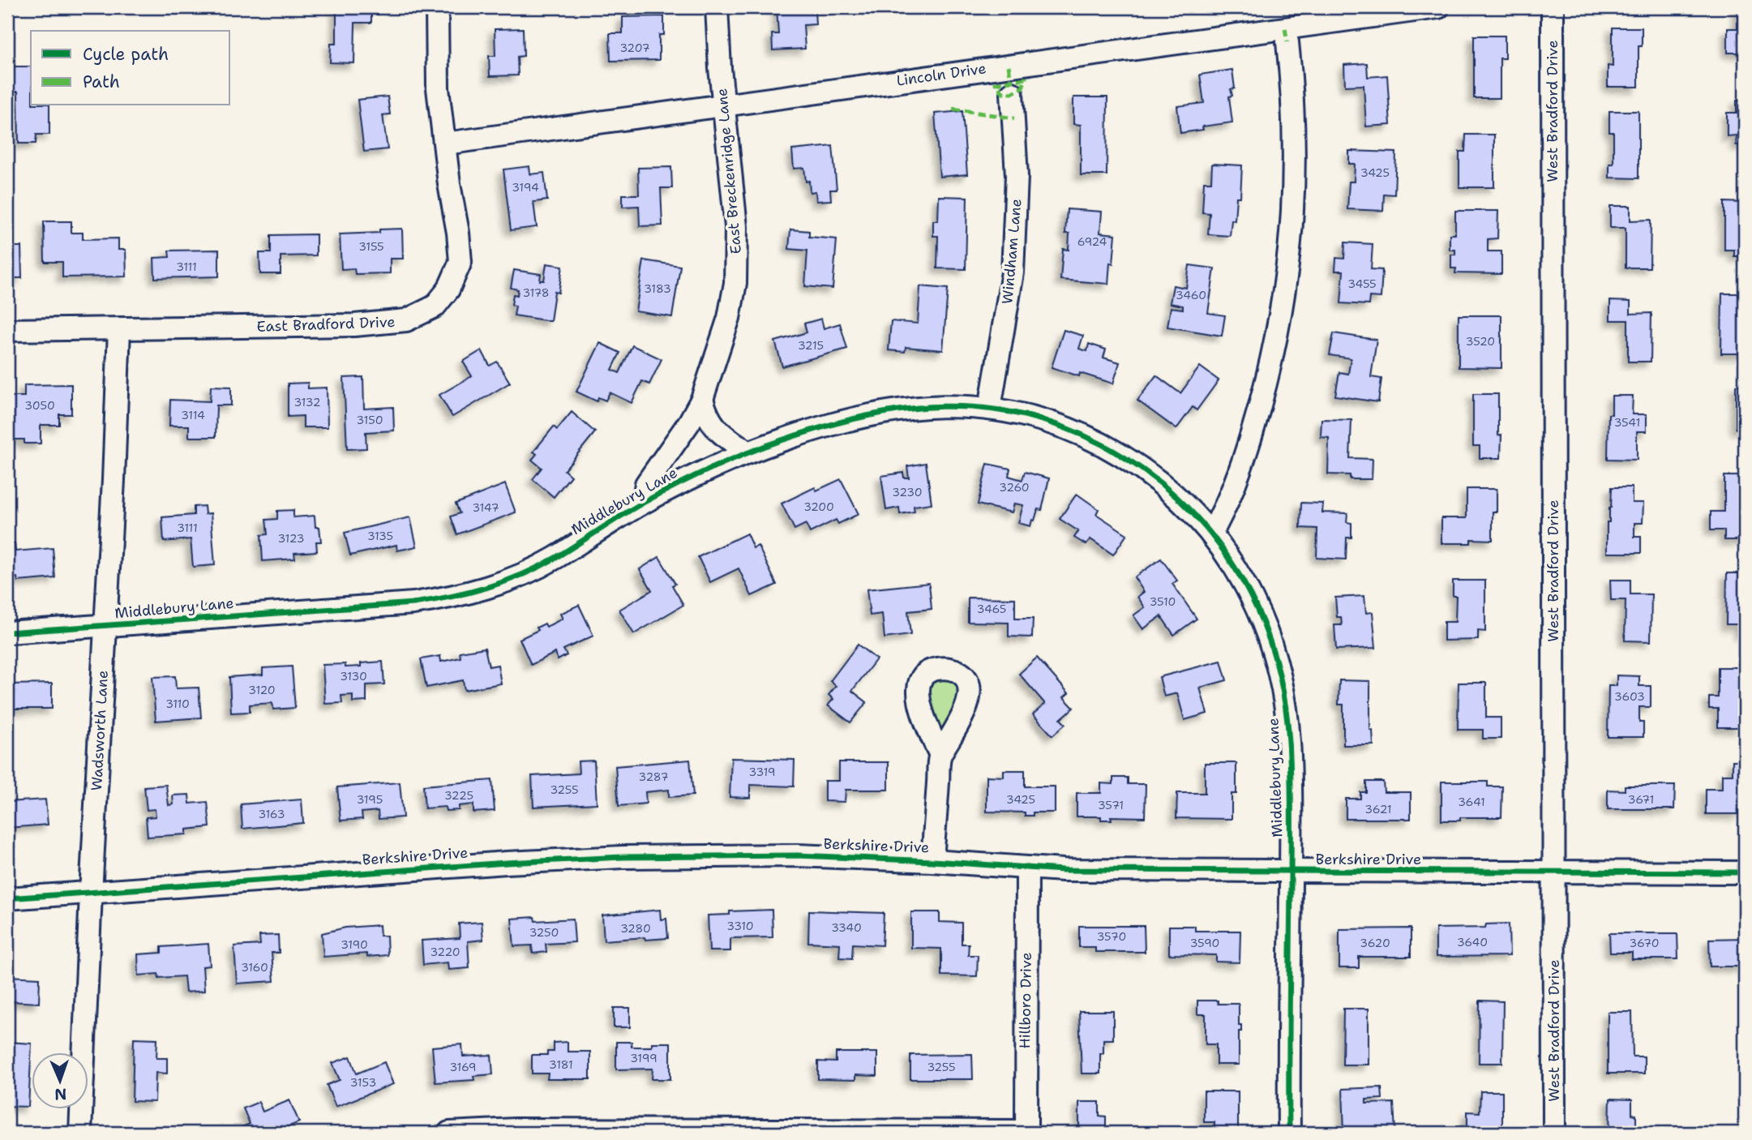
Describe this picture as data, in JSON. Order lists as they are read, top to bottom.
{
  "streets": {
    "street": [
      "Lincoln Drive",
      "West Bradford Drive",
      "East Breckenridge Lane",
      "Windham Lane",
      "East Bradford Drive",
      "Middlebury Lane",
      "Wadsworth Lane",
      "Berkshire Drive",
      "Hillboro Drive"
    ]
  },
  "crossings": [
    ["Lincoln Drive", "East Breckenridge Lane"],
    ["Lincoln Drive", "East Bradford Drive"],
    ["West Bradford Drive", "Berkshire Drive"],
    ["East Breckenridge Lane", "Middlebury Lane"],
    ["Windham Lane", "Middlebury Lane"],
    ["East Bradford Drive", "Wadsworth Lane"],
    ["Middlebury Lane", "Wadsworth Lane"],
    ["Middlebury Lane", "Berkshire Drive"],
    ["Wadsworth Lane", "Berkshire Drive"],
    ["Berkshire Drive", "Hillboro Drive"]
  ],
  "house_numbers": [
    "3207",
    "3425",
    "3194",
    "6924",
    "3155",
    "3111",
    "3455",
    "3183",
    "3178",
    "3460",
    "3520",
    "3215",
    "3132",
    "3050",
    "3114",
    "3150",
    "3541",
    "3260",
    "3230",
    "3200",
    "3147",
    "3111",
    "3135",
    "3123",
    "3510",
    "3465",
    "3130",
    "3120",
    "3603",
    "3110",
    "3319",
    "3287",
    "3255",
    "3225",
    "3195",
    "3425",
    "3671",
    "3641",
    "3571",
    "3621",
    "3163",
    "3310",
    "3340",
    "3280",
    "3250",
    "3570",
    "3640",
    "3590",
    "3620",
    "3670",
    "3190",
    "3220",
    "3160",
    "3199",
    "3181",
    "3169",
    "3255",
    "3153"
  ],
  "legend": ["Cycle path", "Path"],
  "north": "bottom"
}
